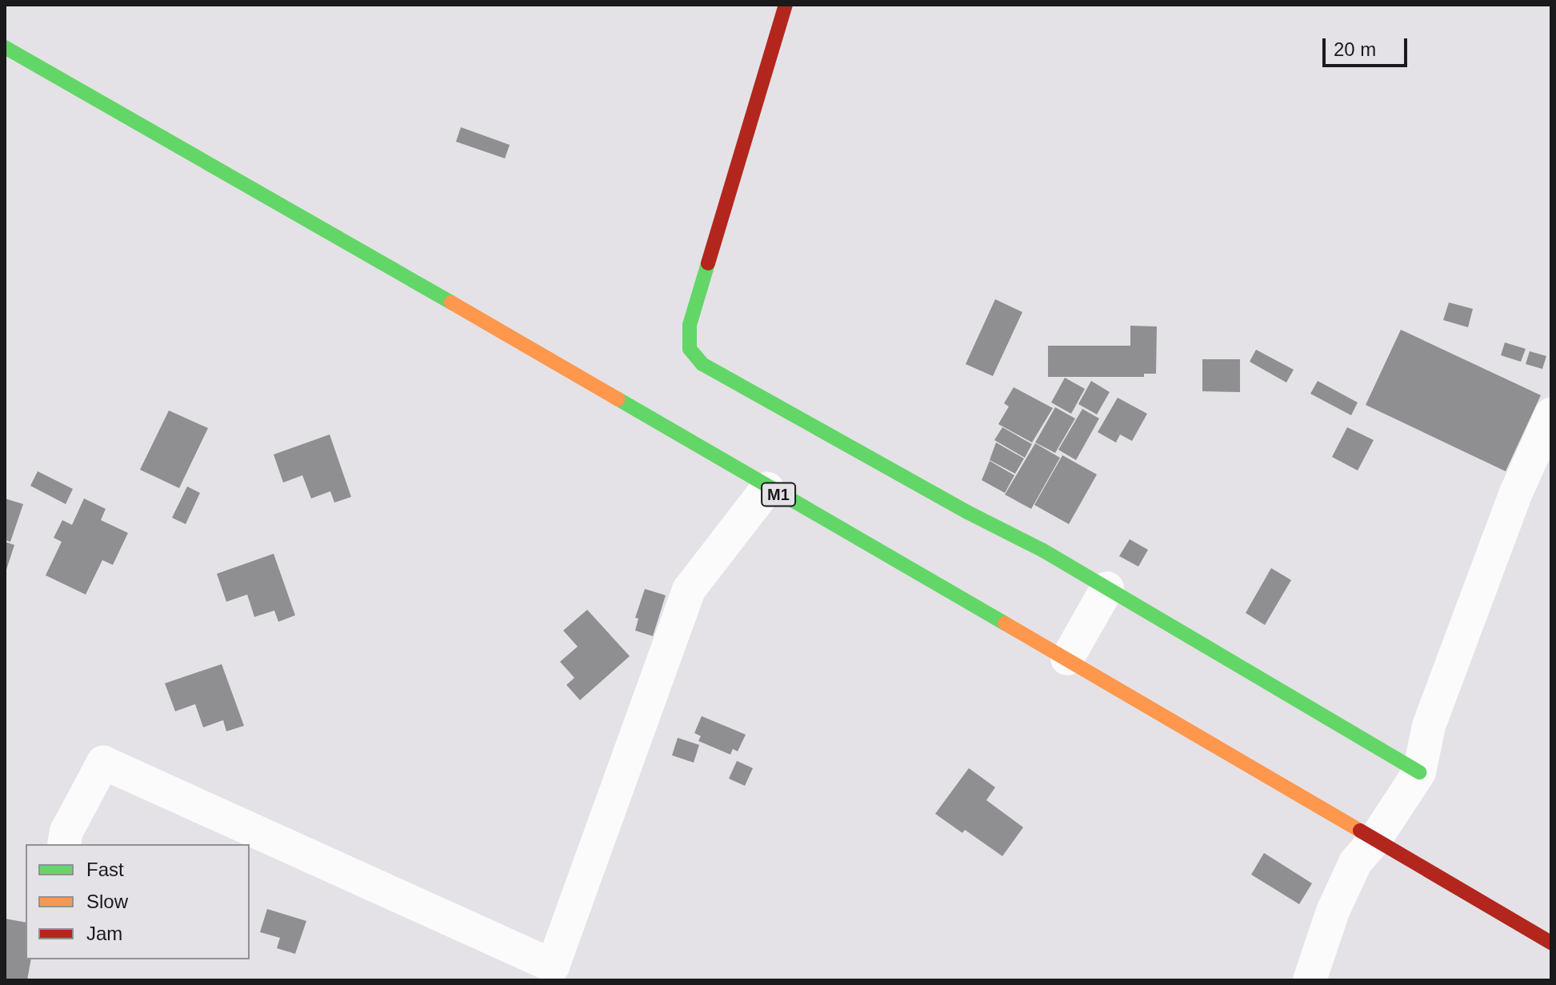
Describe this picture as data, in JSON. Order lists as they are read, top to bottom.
{
  "streets": {
    "main road": ["M1"]
  },
  "legend": ["Fast", "Slow", "Jam"],
  "scale_bar": "20 m"
}
